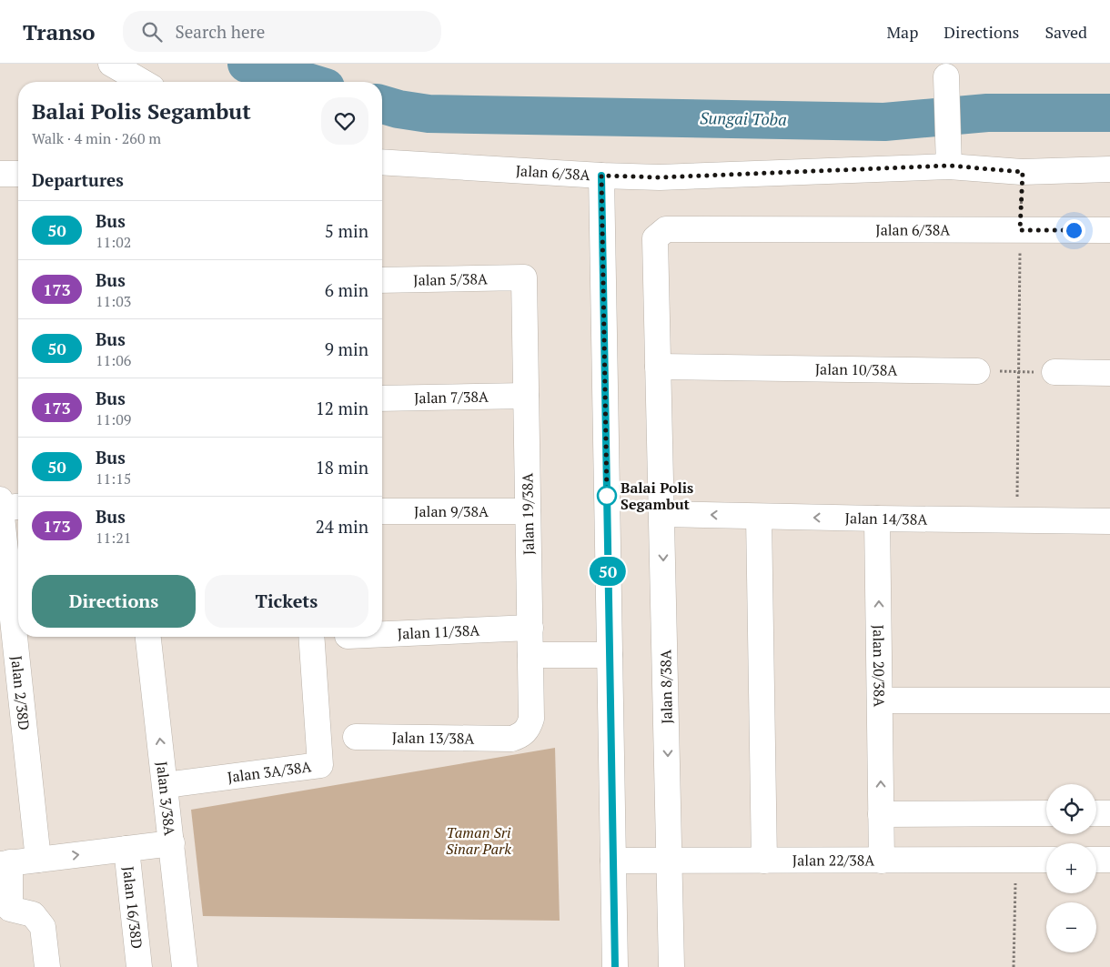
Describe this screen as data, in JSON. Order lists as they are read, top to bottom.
{
  "streets": {
    "street": [
      "Jalan 6/38A",
      "Jalan 5/38A",
      "Jalan 10/38A",
      "Jalan 7/38A",
      "Jalan 9/38A",
      "Jalan 19/38A",
      "Jalan 14/38A",
      "Jalan 11/38A",
      "Jalan 20/38A",
      "Jalan 8/38A",
      "Jalan 2/38D",
      "Jalan 13/38A",
      "Jalan 3A/38A",
      "Jalan 3/38A",
      "Jalan 22/38A",
      "Jalan 16/38D"
    ]
  },
  "crossings": [
    ["Jalan 6/38A", "Jalan 8/38A"],
    ["Jalan 5/38A", "Jalan 19/38A"],
    ["Jalan 10/38A", "Jalan 8/38A"],
    ["Jalan 7/38A", "Jalan 19/38A"],
    ["Jalan 9/38A", "Jalan 19/38A"],
    ["Jalan 19/38A", "Jalan 11/38A"],
    ["Jalan 19/38A", "Jalan 13/38A"],
    ["Jalan 14/38A", "Jalan 20/38A"],
    ["Jalan 14/38A", "Jalan 8/38A"],
    ["Jalan 20/38A", "Jalan 22/38A"],
    ["Jalan 8/38A", "Jalan 22/38A"],
    ["Jalan 3A/38A", "Jalan 3/38A"]
  ],
  "one_way": ["Jalan 14/38A", "Jalan 3/38A"],
  "water": ["Sungai Toba"],
  "parks": ["Taman Sri Sinar Park"],
  "places": ["Balai Polis Segambut"],
  "lines": ["bus line 50"],
  "page": {
    "header": "Transo",
    "search": "Search here",
    "nav": ["Map", "Directions", "Saved"],
    "on_map": "50",
    "heading": [
      ["Balai Polis Segambut", "Walk · 4 min · 260 m"],
      "Departures"
    ],
    "list": [
      {
        "mark": "50",
        "name": "Bus",
        "note": "11:02",
        "value": "5 min"
      },
      {
        "mark": "173",
        "name": "Bus",
        "note": "11:03",
        "value": "6 min"
      },
      {
        "mark": "50",
        "name": "Bus",
        "note": "11:06",
        "value": "9 min"
      },
      {
        "mark": "173",
        "name": "Bus",
        "note": "11:09",
        "value": "12 min"
      },
      {
        "mark": "50",
        "name": "Bus",
        "note": "11:15",
        "value": "18 min"
      },
      {
        "mark": "173",
        "name": "Bus",
        "note": "11:21",
        "value": "24 min"
      }
    ],
    "buttons": ["Directions", "Tickets"],
    "map_buttons": ["+", "−"]
  }
}
